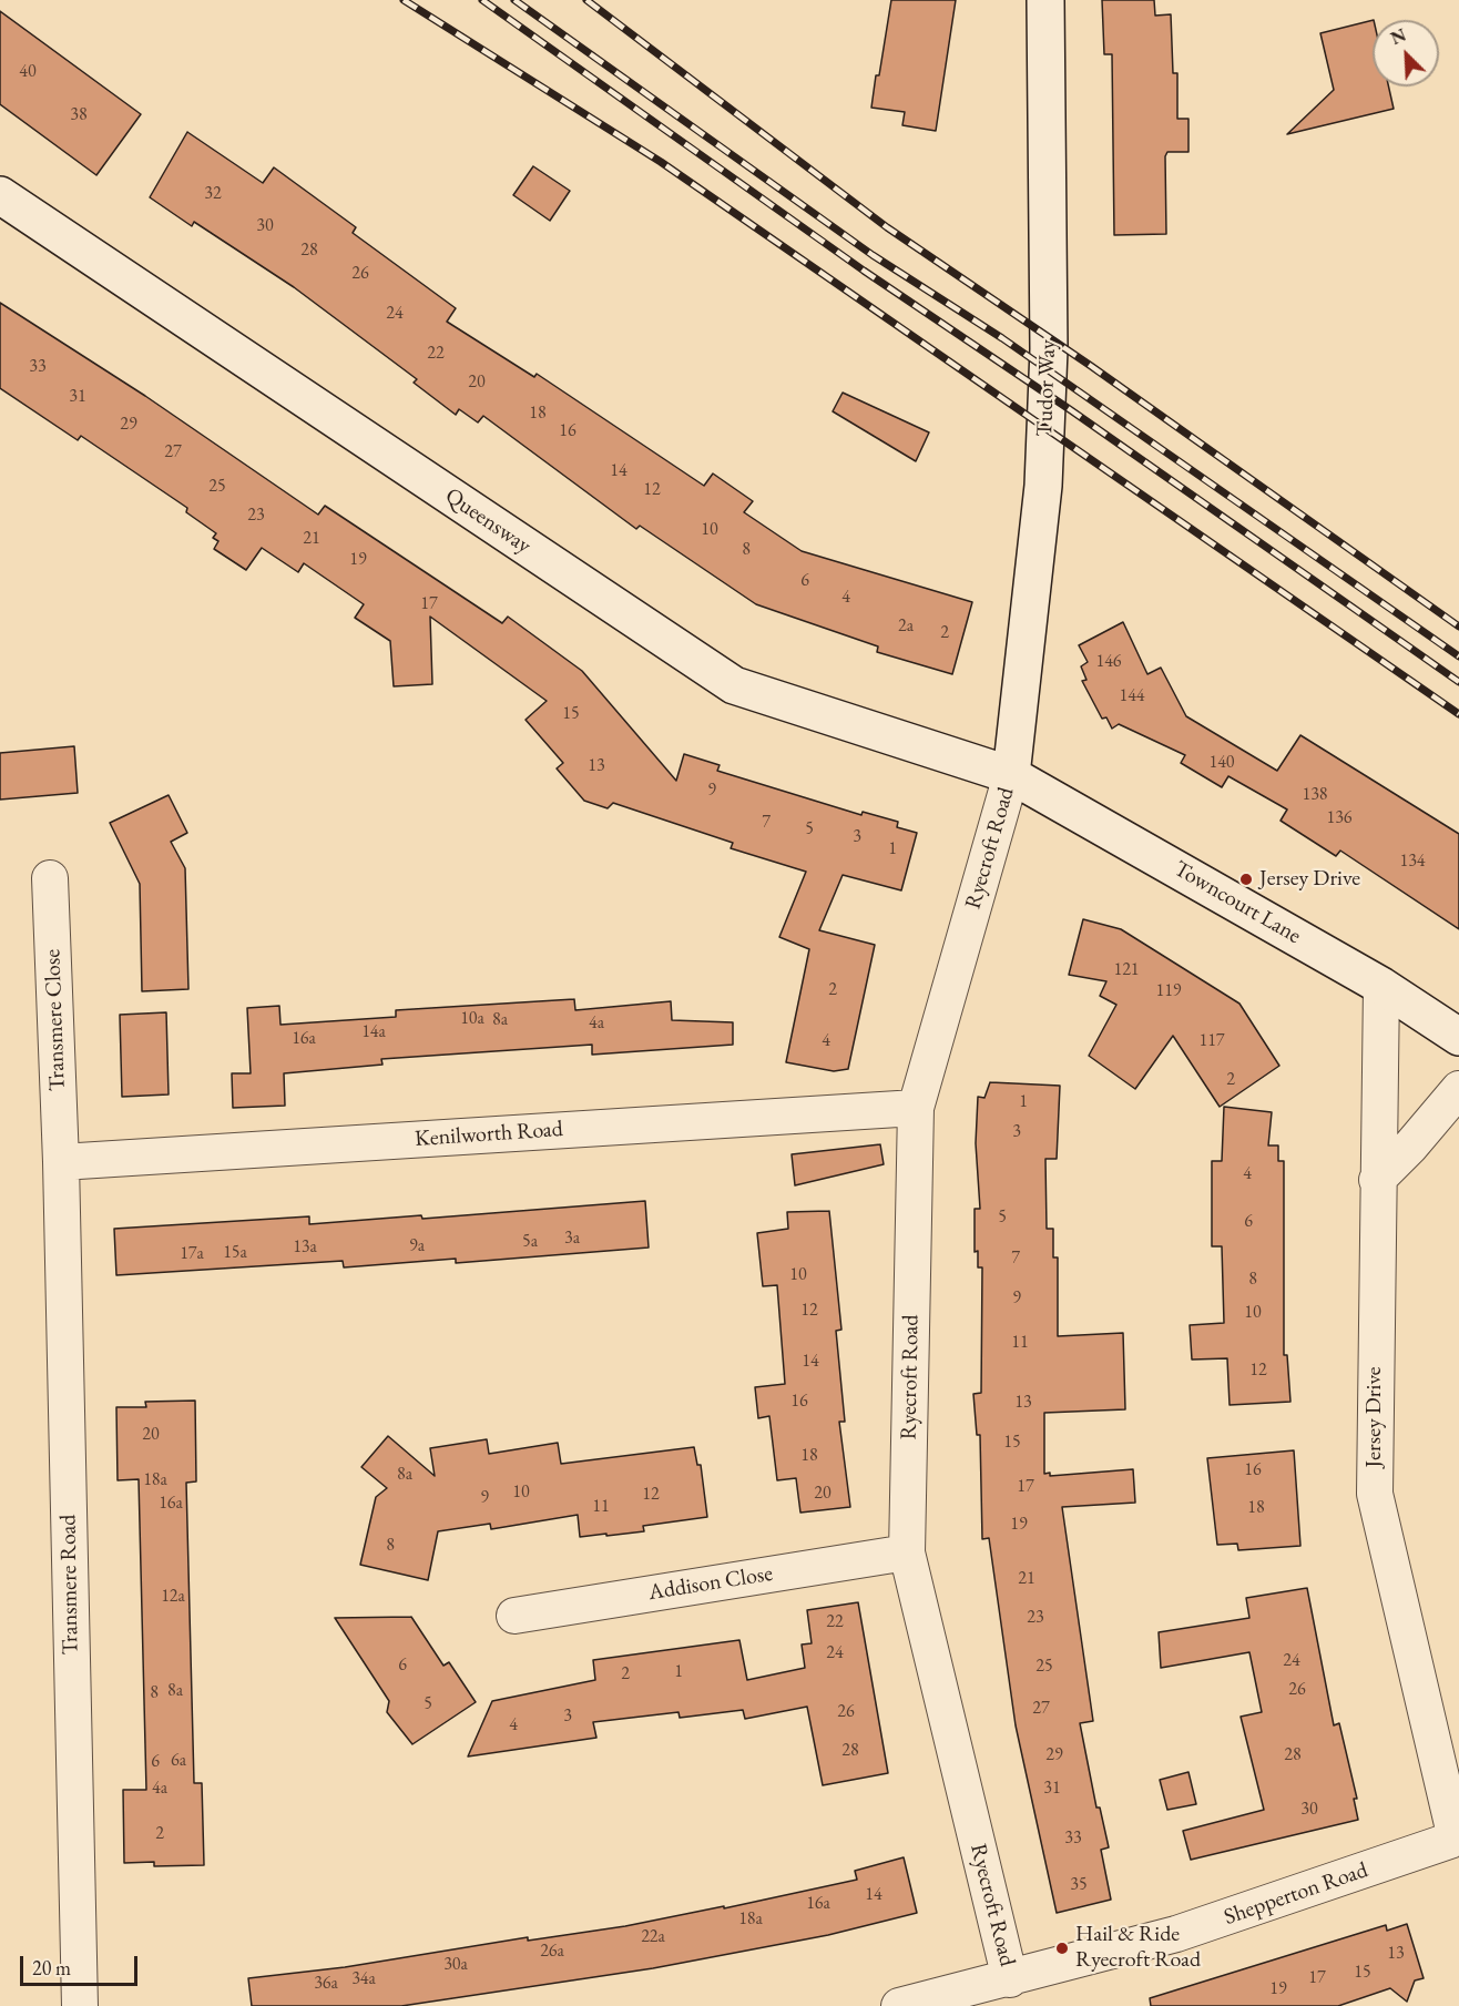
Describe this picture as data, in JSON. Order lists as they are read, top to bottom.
{
  "streets": {
    "street": [
      "Tudor Way",
      "Queensway",
      "Ryecroft Road",
      "Towncourt Lane",
      "Transmere Close",
      "Kenilworth Road",
      "Jersey Drive",
      "Addison Close",
      "Transmere Road",
      "Shepperton Road"
    ]
  },
  "crossings": [
    ["Tudor Way", "Queensway"],
    ["Tudor Way", "Ryecroft Road"],
    ["Tudor Way", "Towncourt Lane"],
    ["Queensway", "Ryecroft Road"],
    ["Queensway", "Towncourt Lane"],
    ["Ryecroft Road", "Towncourt Lane"],
    ["Ryecroft Road", "Kenilworth Road"],
    ["Ryecroft Road", "Addison Close"],
    ["Ryecroft Road", "Shepperton Road"],
    ["Towncourt Lane", "Jersey Drive"],
    ["Transmere Close", "Kenilworth Road"],
    ["Transmere Close", "Transmere Road"],
    ["Kenilworth Road", "Transmere Road"],
    ["Jersey Drive", "Shepperton Road"]
  ],
  "places": ["Jersey Drive", "Hail & Ride Ryecroft Road"],
  "house_numbers": [
    "40",
    "38",
    "32",
    "30",
    "28",
    "26",
    "24",
    "22",
    "33",
    "20",
    "31",
    "18",
    "29",
    "16",
    "27",
    "14",
    "25",
    "12",
    "23",
    "10",
    "21",
    "8",
    "19",
    "6",
    "4",
    "17",
    "2a",
    "2",
    "146",
    "144",
    "15",
    "140",
    "13",
    "9",
    "138",
    "136",
    "7",
    "5",
    "3",
    "1",
    "134",
    "121",
    "2",
    "119",
    "10a",
    "8a",
    "4a",
    "14a",
    "16a",
    "4",
    "117",
    "2",
    "1",
    "3",
    "4",
    "5",
    "6",
    "3a",
    "5a",
    "9a",
    "13a",
    "15a",
    "17a",
    "7",
    "10",
    "8",
    "9",
    "12",
    "10",
    "11",
    "14",
    "12",
    "16",
    "13",
    "20",
    "15",
    "18",
    "16",
    "8a",
    "18a",
    "17",
    "10",
    "20",
    "12",
    "9",
    "16a",
    "11",
    "18",
    "19",
    "8",
    "21",
    "12a",
    "23",
    "22",
    "24",
    "24",
    "6",
    "25",
    "1",
    "2",
    "26",
    "8a",
    "8",
    "5",
    "27",
    "26",
    "3",
    "4",
    "28",
    "29",
    "28",
    "6a",
    "6",
    "4a",
    "31",
    "30",
    "2",
    "33",
    "35",
    "14",
    "16a",
    "18a",
    "22a",
    "26a",
    "13",
    "30a",
    "15",
    "17",
    "34a",
    "36a",
    "19"
  ],
  "scale_bar": "20 m",
  "north": "top left"
}
